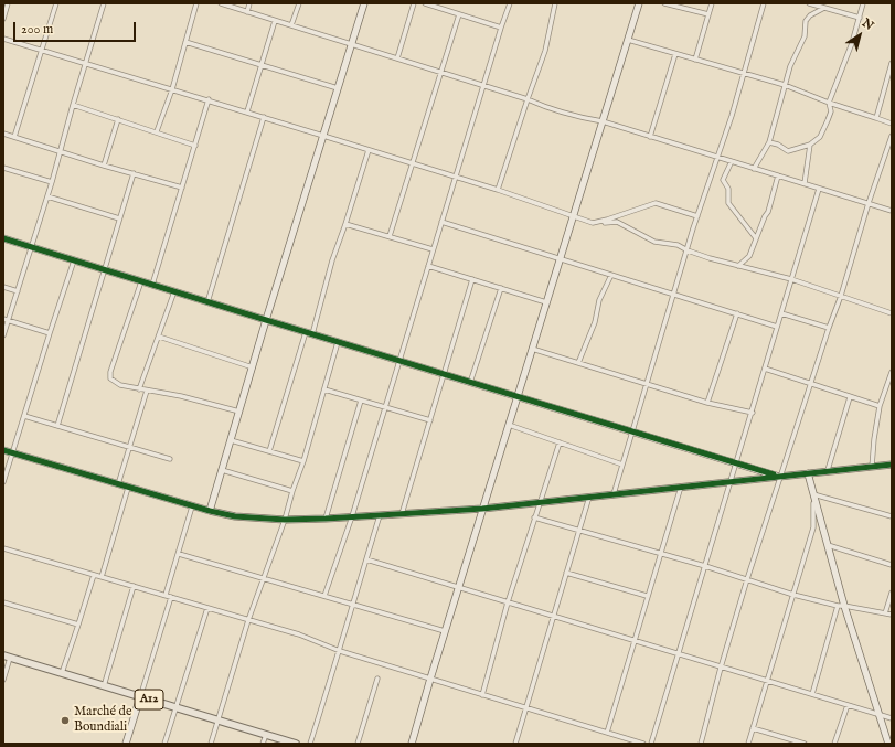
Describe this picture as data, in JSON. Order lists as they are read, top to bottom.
{
  "streets": {
    "main road": ["A12"]
  },
  "places": ["Marché de Boundiali"],
  "scale_bar": "200 m",
  "north": "top right"
}
